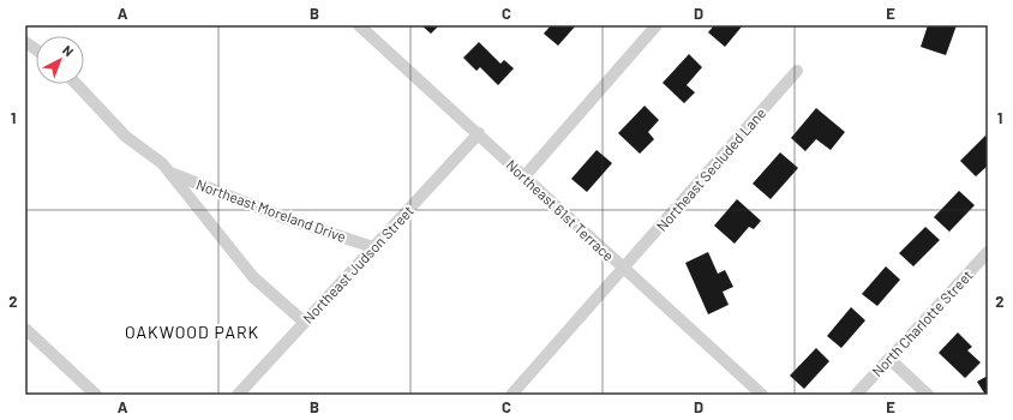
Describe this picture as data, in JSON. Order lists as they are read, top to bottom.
{
  "streets": {
    "street": [
      "Northeast Secluded Lane",
      "Northeast Moreland Drive",
      "Northeast 61st Terrace",
      "Northeast Judson Street",
      "North Charlotte Street"
    ]
  },
  "crossings": [
    ["Northeast Secluded Lane", "Northeast 61st Terrace"],
    ["Northeast Moreland Drive", "Northeast Judson Street"],
    ["Northeast 61st Terrace", "Northeast Judson Street"]
  ],
  "districts": ["OAKWOOD PARK"],
  "north": "top right",
  "grid": {
    "columns": [
      "A",
      "B",
      "C",
      "D",
      "E"
    ],
    "rows": ["1", "2"]
  }
}
